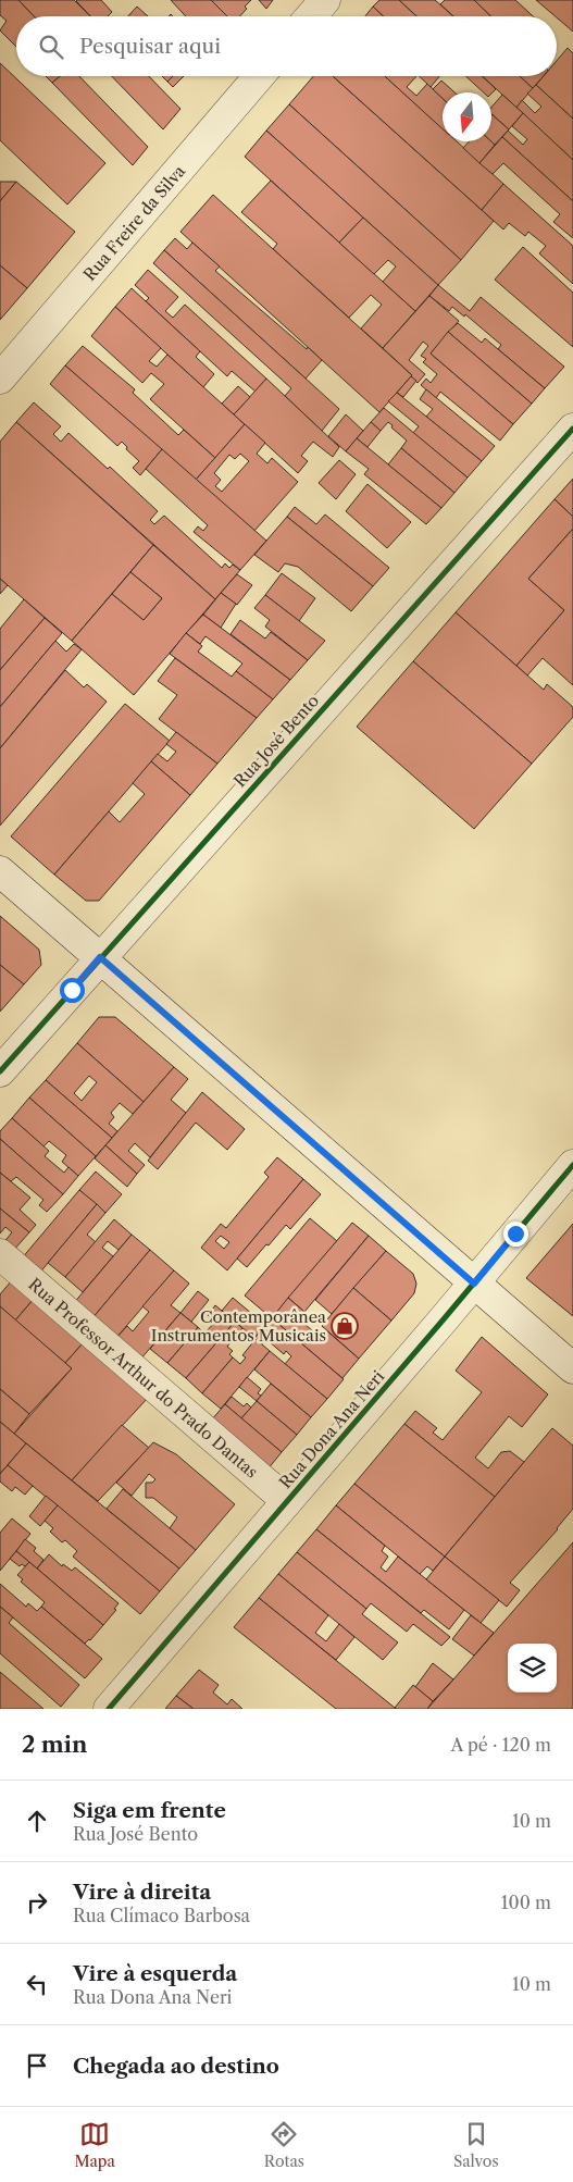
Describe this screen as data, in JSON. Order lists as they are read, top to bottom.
{
  "streets": {
    "street": [
      "Rua Freire da Silva",
      "Rua José Bento",
      "Rua Professor Arthur do Prado Dantas",
      "Rua Dona Ana Neri"
    ]
  },
  "crossings": [
    ["Rua Professor Arthur do Prado Dantas", "Rua Dona Ana Neri"]
  ],
  "places": {
    "shop": ["Contemporânea Instrumentos Musicais"]
  },
  "north": "bottom",
  "page": {
    "search": "Pesquisar aqui",
    "heading": ["2 min", "A pé · 120 m"],
    "list": [
      ["Siga em frente", "Rua José Bento", "10 m"],
      ["Vire à direita", "Rua Clímaco Barbosa", "100 m"],
      ["Vire à esquerda", "Rua Dona Ana Neri", "10 m"],
      "Chegada ao destino"
    ],
    "nav": ["Mapa", "Rotas", "Salvos"]
  }
}
